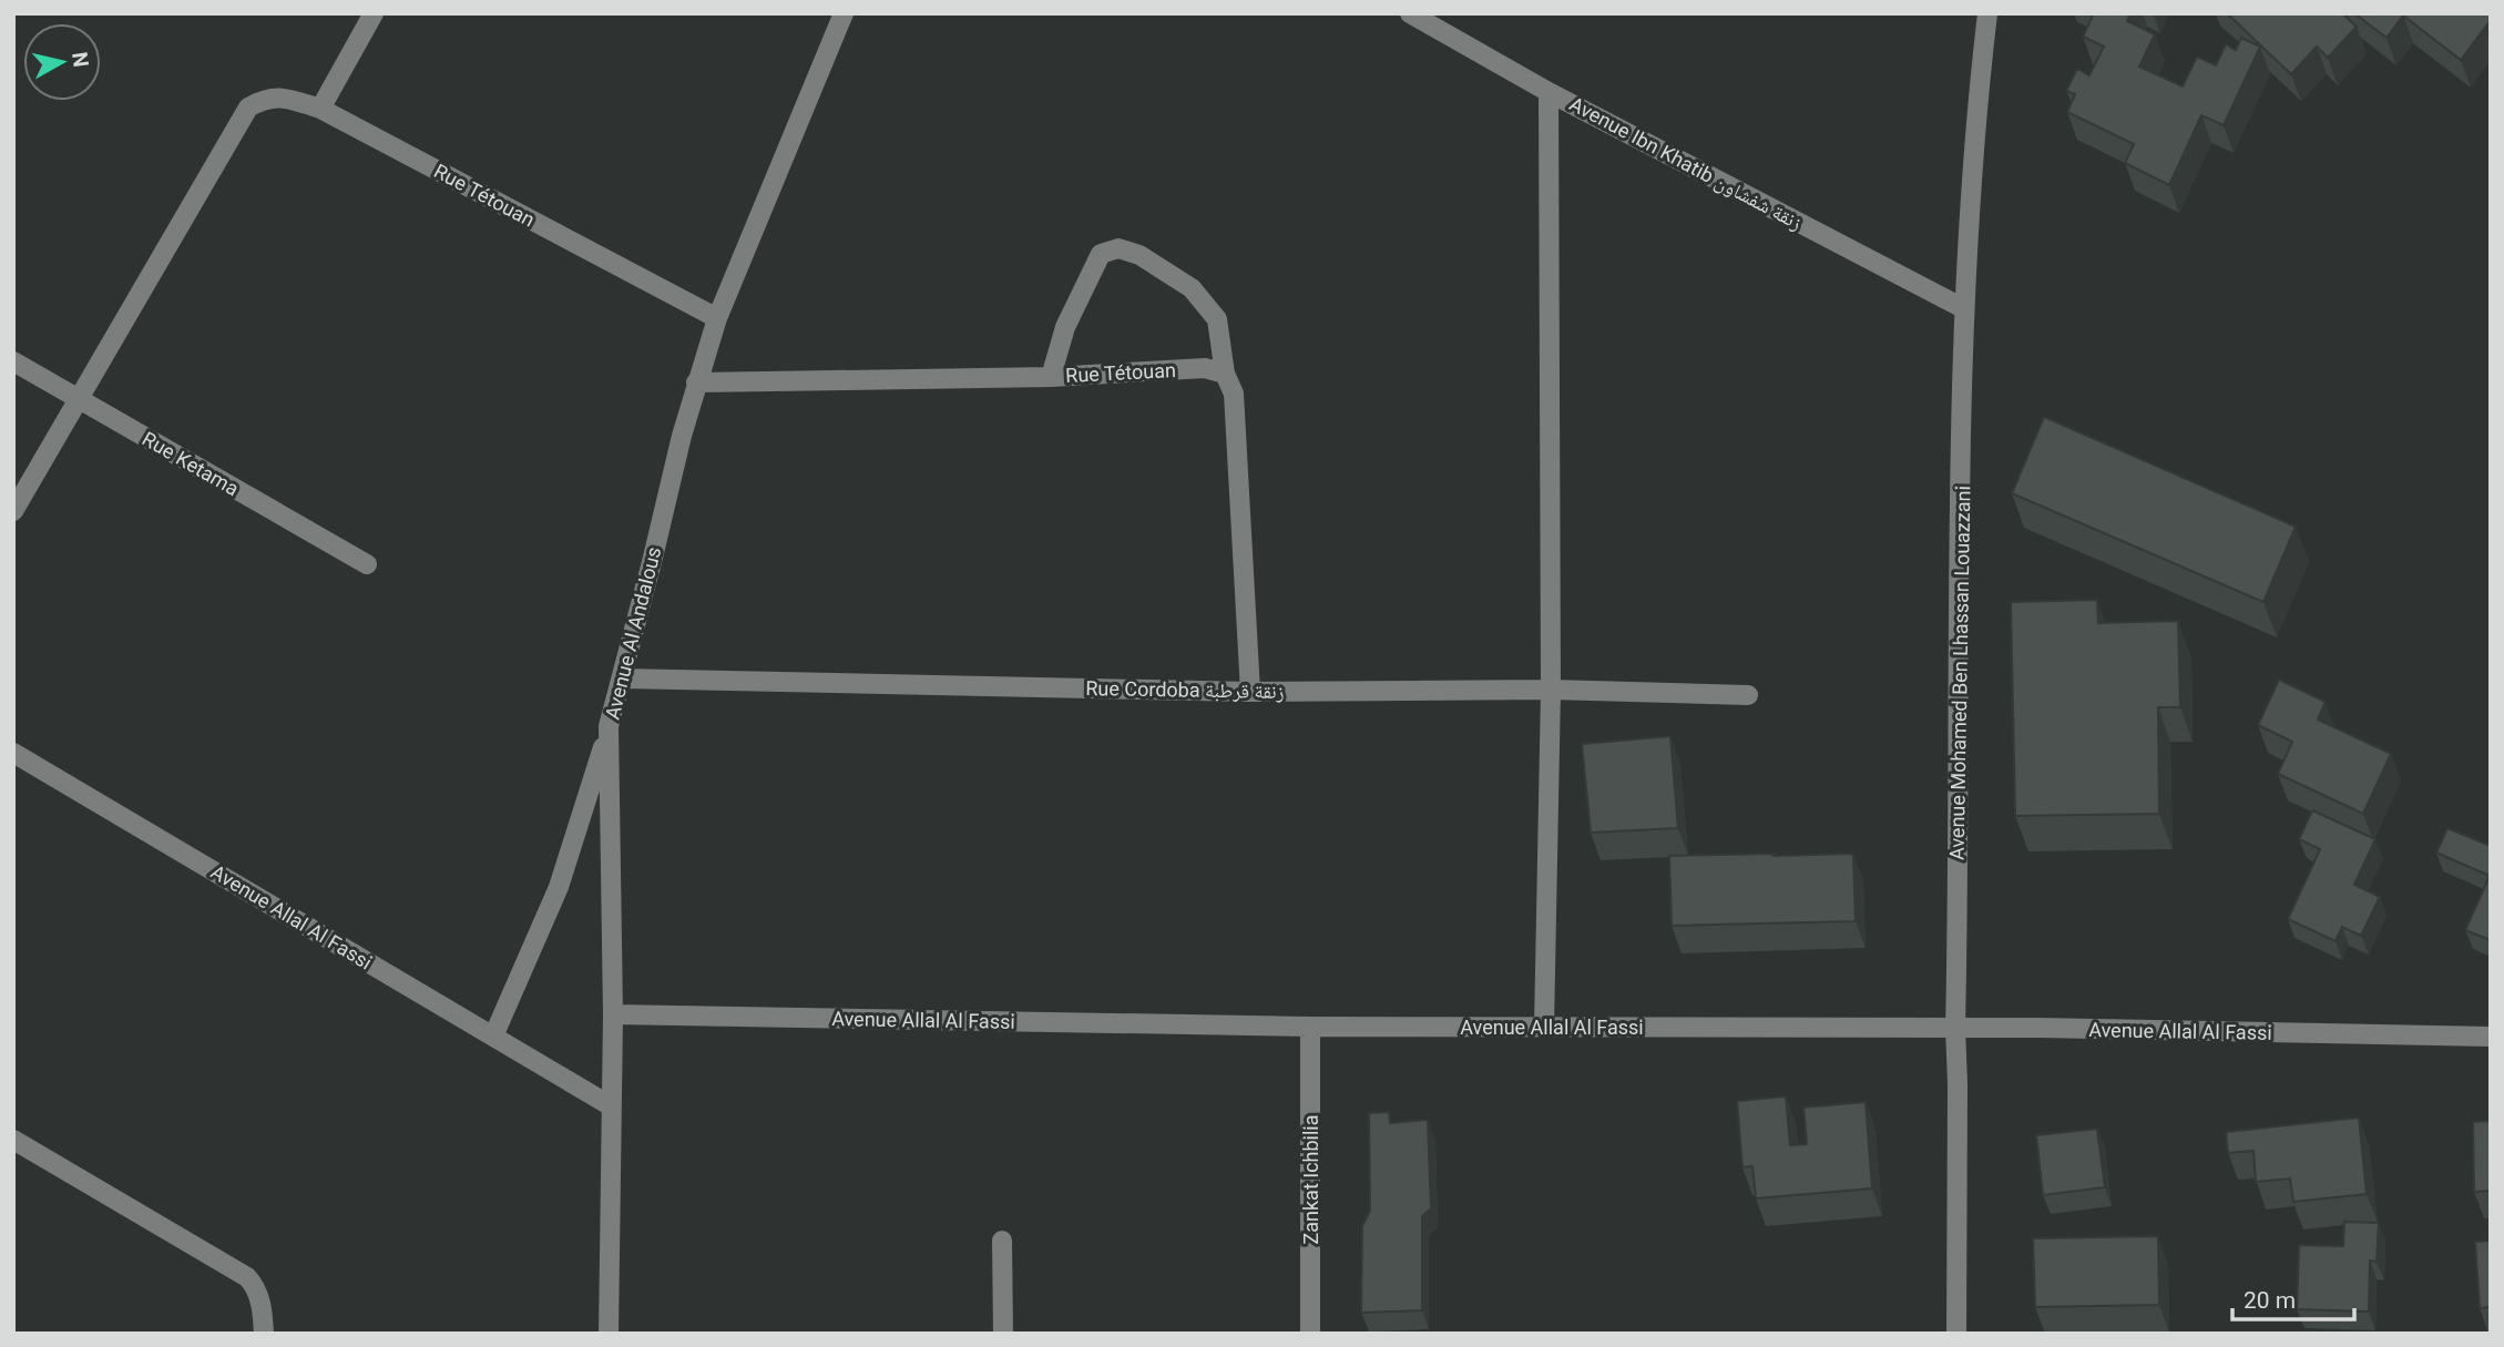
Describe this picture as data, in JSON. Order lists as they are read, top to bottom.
{
  "streets": {
    "street": [
      "Avenue Ibn Khatib زنقة شفشاون",
      "Rue Tétouan",
      "Rue Ketama",
      "Avenue Al Andalous",
      "Avenue Mohamed Ben Lhassan Louazzani",
      "Rue Cordoba زنقة قرطبة",
      "Avenue Allal Al Fassi",
      "Zankat Ichbilia"
    ]
  },
  "crossings": [
    ["Avenue Ibn Khatib زنقة شفشاون", "Avenue Mohamed Ben Lhassan Louazzani"],
    ["Rue Tétouan", "Rue Ketama"],
    ["Rue Tétouan", "Avenue Al Andalous"],
    ["Avenue Al Andalous", "Rue Cordoba زنقة قرطبة"],
    ["Avenue Al Andalous", "Avenue Allal Al Fassi"],
    ["Avenue Mohamed Ben Lhassan Louazzani", "Avenue Allal Al Fassi"],
    ["Avenue Allal Al Fassi", "Zankat Ichbilia"]
  ],
  "scale_bar": "20 m",
  "north": "right"
}
